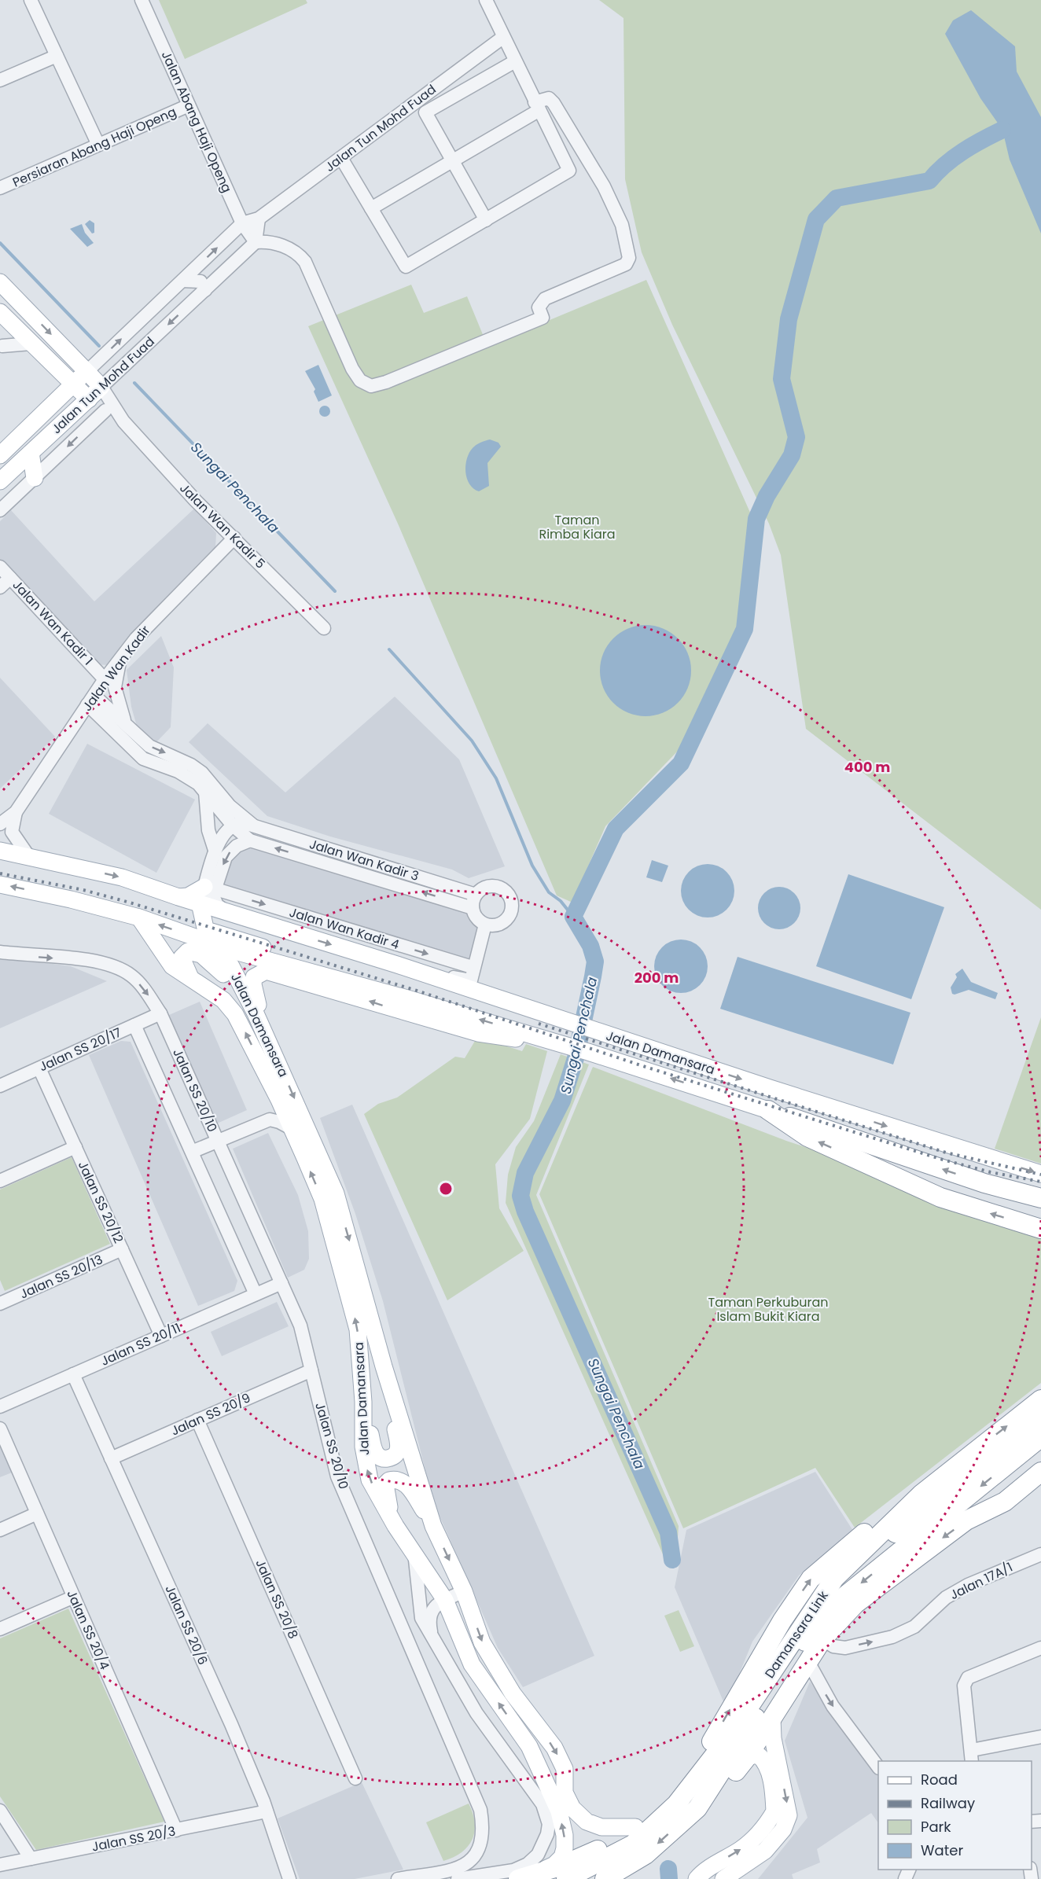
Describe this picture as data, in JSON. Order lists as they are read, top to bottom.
{
  "streets": {
    "highway": ["Damansara Link"],
    "main road": ["Jalan Tun Mohd Fuad", "Jalan Damansara"],
    "street": [
      "Jalan Abang Haji Openg",
      "Persiaran Abang Haji Openg",
      "Jalan Wan Kadir 5",
      "Jalan Wan Kadir 1",
      "Jalan Wan Kadir",
      "Jalan Wan Kadir 3",
      "Jalan Wan Kadir 4",
      "Jalan SS 20/17",
      "Jalan SS 20/10",
      "Jalan SS 20/12",
      "Jalan SS 20/13",
      "Jalan SS 20/11",
      "Jalan SS 20/9",
      "Jalan 17A/1",
      "Jalan SS 20/8",
      "Jalan SS 20/6",
      "Jalan SS 20/4",
      "Jalan SS 20/3"
    ]
  },
  "crossings": [
    ["Jalan Abang Haji Openg", "Jalan Tun Mohd Fuad"],
    ["Jalan Abang Haji Openg", "Persiaran Abang Haji Openg"],
    ["Jalan Tun Mohd Fuad", "Jalan Wan Kadir 5"],
    ["Jalan Wan Kadir 5", "Jalan Wan Kadir"],
    ["Jalan Wan Kadir 1", "Jalan Wan Kadir"],
    ["Jalan Wan Kadir", "Jalan Wan Kadir 3"],
    ["Jalan Wan Kadir", "Jalan Damansara"],
    ["Jalan SS 20/17", "Jalan SS 20/10"],
    ["Jalan SS 20/17", "Jalan SS 20/12"],
    ["Jalan SS 20/10", "Jalan SS 20/11"],
    ["Jalan SS 20/10", "Jalan SS 20/9"],
    ["Jalan SS 20/12", "Jalan SS 20/13"],
    ["Jalan SS 20/12", "Jalan SS 20/11"],
    ["Jalan SS 20/11", "Jalan SS 20/6"],
    ["Jalan SS 20/9", "Jalan SS 20/8"],
    ["Jalan SS 20/9", "Jalan SS 20/6"],
    ["Jalan SS 20/6", "Jalan SS 20/3"],
    ["Jalan SS 20/4", "Jalan SS 20/3"]
  ],
  "one_way": ["Jalan Wan Kadir 4", "Jalan 17A/1"],
  "water": ["Sungai Penchala"],
  "parks": ["Taman Rimba Kiara", "Taman Perkuburan Islam Bukit Kiara"],
  "legend": [
    "Road",
    "Railway",
    "Park",
    "Water"
  ],
  "rings": ["400 m", "200 m"]
}
